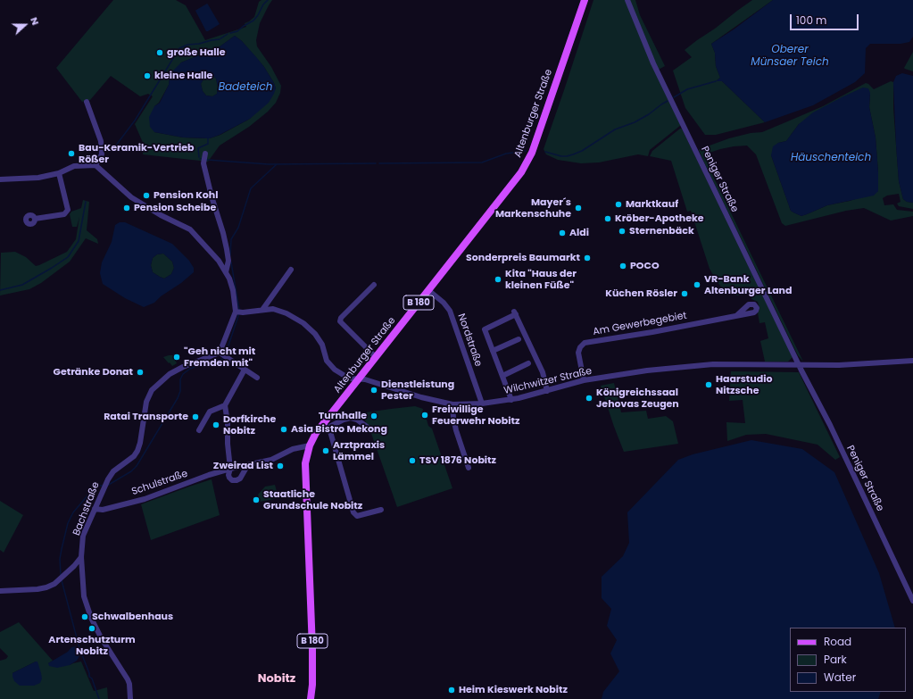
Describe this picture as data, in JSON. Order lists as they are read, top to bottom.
{
  "streets": {
    "main road": ["Altenburger Straße", "B 180"],
    "street": [
      "Peniger Straße",
      "Am Gewerbegebiet",
      "Nordstraße",
      "Wilchwitzer Straße",
      "Schulstraße",
      "Bachstraße"
    ]
  },
  "crossings": [
    ["Altenburger Straße", "Nordstraße"],
    ["Altenburger Straße", "Wilchwitzer Straße"],
    ["Altenburger Straße", "Schulstraße"],
    ["Peniger Straße", "Wilchwitzer Straße"],
    ["Am Gewerbegebiet", "Wilchwitzer Straße"],
    ["Nordstraße", "Wilchwitzer Straße"],
    ["Schulstraße", "Bachstraße"]
  ],
  "districts": ["Nobitz"],
  "water": ["Oberer Münsaer Teich", "Badeteich", "Häuschenteich"],
  "places": [
    "große Halle",
    "kleine Halle",
    "Bau-Keramik-Vertrieb Rößer",
    "Pension Kohl",
    "Marktkauf",
    "Pension Scheibe",
    "Mayer´s Markenschuhe",
    "Kröber-Apotheke",
    "Sternenbäck",
    "Aldi",
    "Sonderpreis Baumarkt",
    "POCO",
    "Kita \"Haus der kleinen Füße\"",
    "VR-Bank Altenburger Land",
    "Küchen Rösler",
    "\"Geh nicht mit Fremden mit\"",
    "Getränke Donat",
    "Haarstudio Nitzsche",
    "Dienstleistung Pester",
    "Königreichssaal Jehovas Zeugen",
    "Freiwillige Feuerwehr Nobitz",
    "Turnhalle",
    "Ratai Transporte",
    "Dorfkirche Nobitz",
    "Asia Bistro Mekong",
    "Arztpraxis Lämmel",
    "TSV 1876 Nobitz",
    "Zweirad List",
    "Staatliche Grundschule Nobitz",
    "Schwalbenhaus",
    "Artenschutzturm Nobitz",
    "Heim Kieswerk Nobitz"
  ],
  "legend": ["Road", "Park", "Water"],
  "scale_bar": "100 m",
  "north": "right"
}
